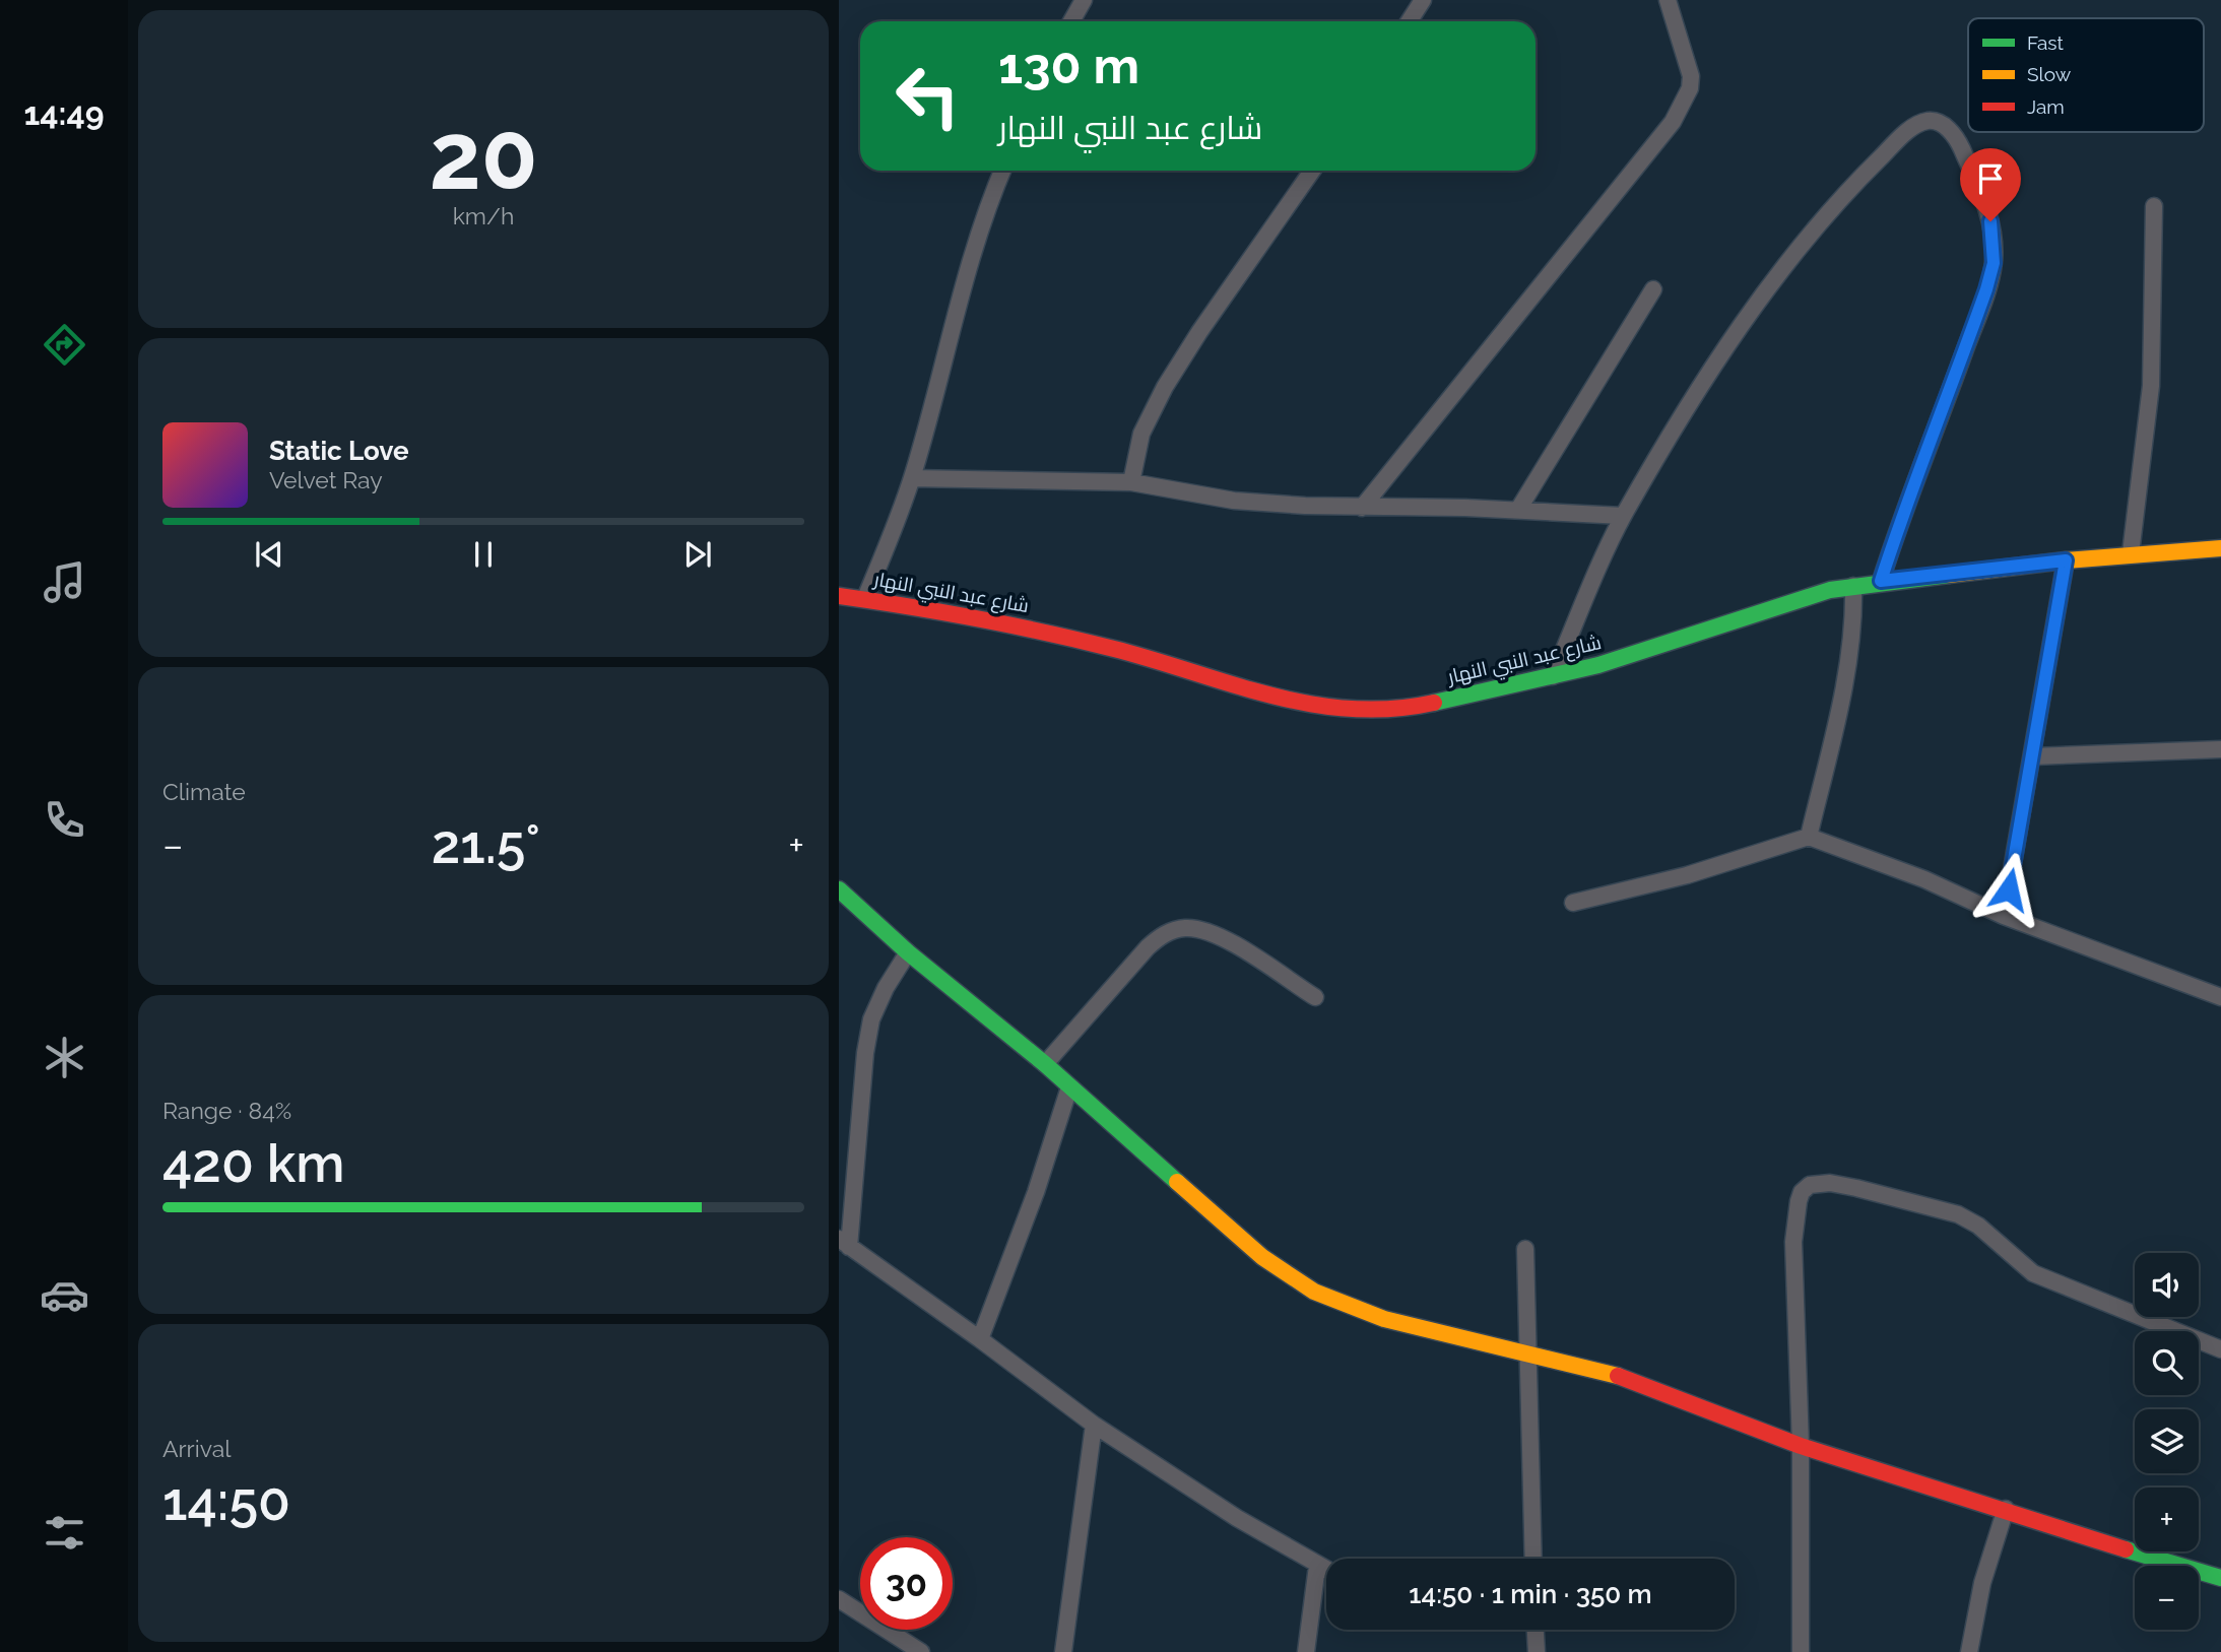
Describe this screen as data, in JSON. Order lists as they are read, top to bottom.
{
  "streets": {
    "street": ["شارع عبد النبي النهار"]
  },
  "legend": ["Fast", "Slow", "Jam"],
  "page": {
    "tabs": "14:49",
    "tile": [
      ["20", "km/h"],
      "Climate",
      ["Range · 84%", "420 km"],
      ["Arrival", "14:50"]
    ],
    "turn": ["130 m", "شارع عبد النبي النهار"],
    "song": ["Static Love", "Velvet Ray"],
    "heat": ["−", "21.5°", "+"],
    "map_buttons": ["+", "−"],
    "limit": "30",
    "trip": "14:50 · 1 min · 350 m"
  }
}
